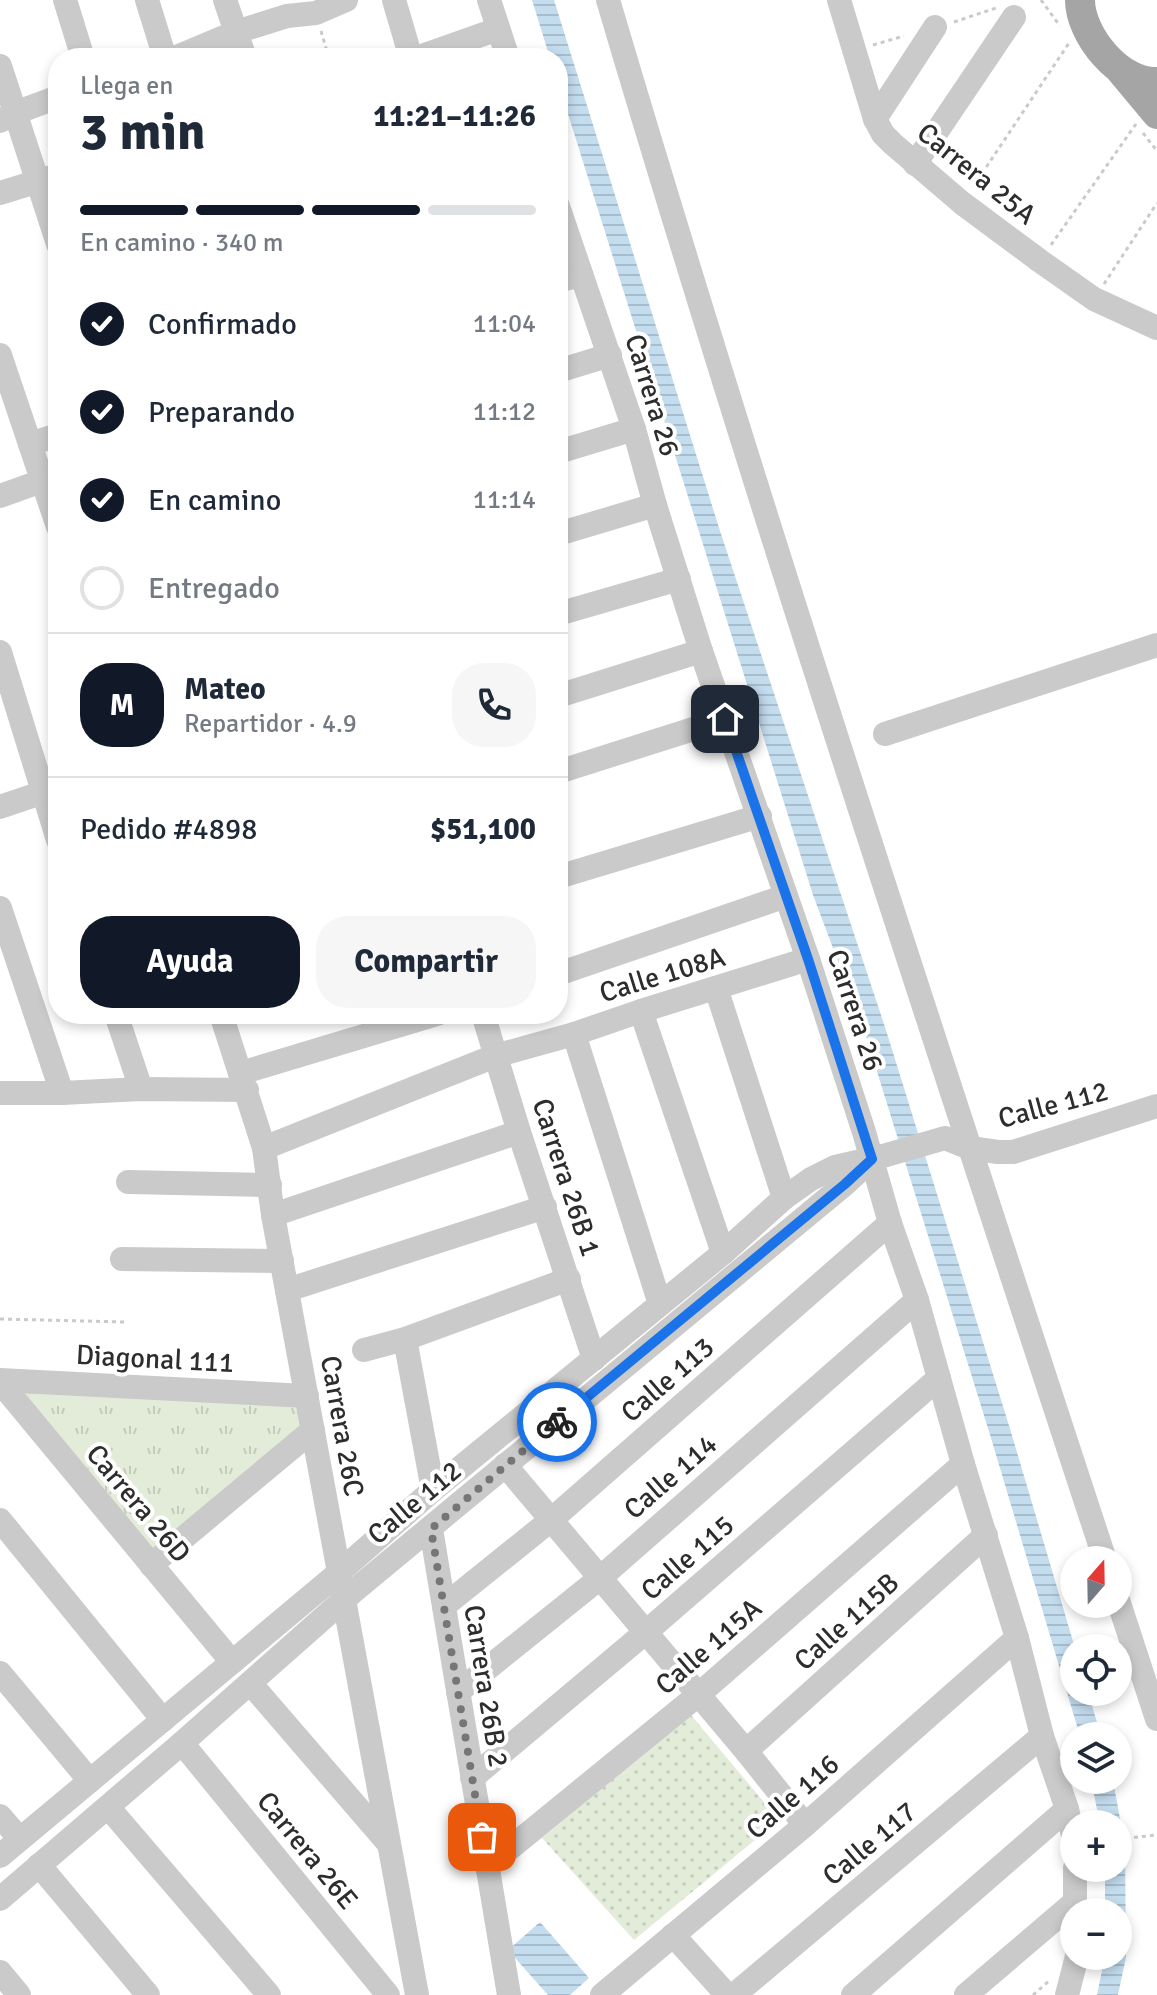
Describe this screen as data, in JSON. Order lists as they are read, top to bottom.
{
  "streets": {
    "street": [
      "Carrera 25A",
      "Carrera 26",
      "Calle 108A",
      "Calle 112",
      "Carrera 26B 1",
      "Diagonal 111",
      "Calle 113",
      "Carrera 26C",
      "Calle 114",
      "Carrera 26D",
      "Calle 115",
      "Calle 115B",
      "Calle 115A",
      "Carrera 26B 2",
      "Calle 116",
      "Calle 117",
      "Carrera 26E"
    ]
  },
  "crossings": [
    ["Carrera 26", "Calle 108A"],
    ["Carrera 26", "Calle 112"],
    ["Carrera 26", "Calle 113"],
    ["Carrera 26", "Calle 114"],
    ["Carrera 26", "Calle 115"],
    ["Carrera 26", "Calle 115B"],
    ["Carrera 26", "Calle 115A"],
    ["Carrera 26", "Calle 116"],
    ["Carrera 26", "Calle 117"],
    ["Calle 108A", "Carrera 26B 1"],
    ["Calle 108A", "Carrera 26C"],
    ["Calle 112", "Carrera 26B 1"],
    ["Calle 112", "Carrera 26C"],
    ["Calle 112", "Carrera 26D"],
    ["Calle 112", "Carrera 26B 2"],
    ["Calle 112", "Carrera 26E"],
    ["Diagonal 111", "Carrera 26C"],
    ["Diagonal 111", "Carrera 26D"],
    ["Calle 113", "Carrera 26B 2"],
    ["Calle 114", "Carrera 26B 2"],
    ["Calle 115", "Carrera 26B 2"],
    ["Calle 115A", "Carrera 26B 2"]
  ],
  "north": "top",
  "page": {
    "heading": ["3 min", "Llega en", "11:21–11:26"],
    "panel": [
      "Mateo",
      "Repartidor · 4.9",
      "Pedido #4898",
      "$51,100"
    ],
    "bar": "En camino · 340 m",
    "list": [
      ["Confirmado", "11:04"],
      ["Preparando", "11:12"],
      ["En camino", "11:14"],
      "Entregado"
    ],
    "round": "M",
    "buttons": ["Ayuda", "Compartir"],
    "map_buttons": ["+", "−"]
  }
}
